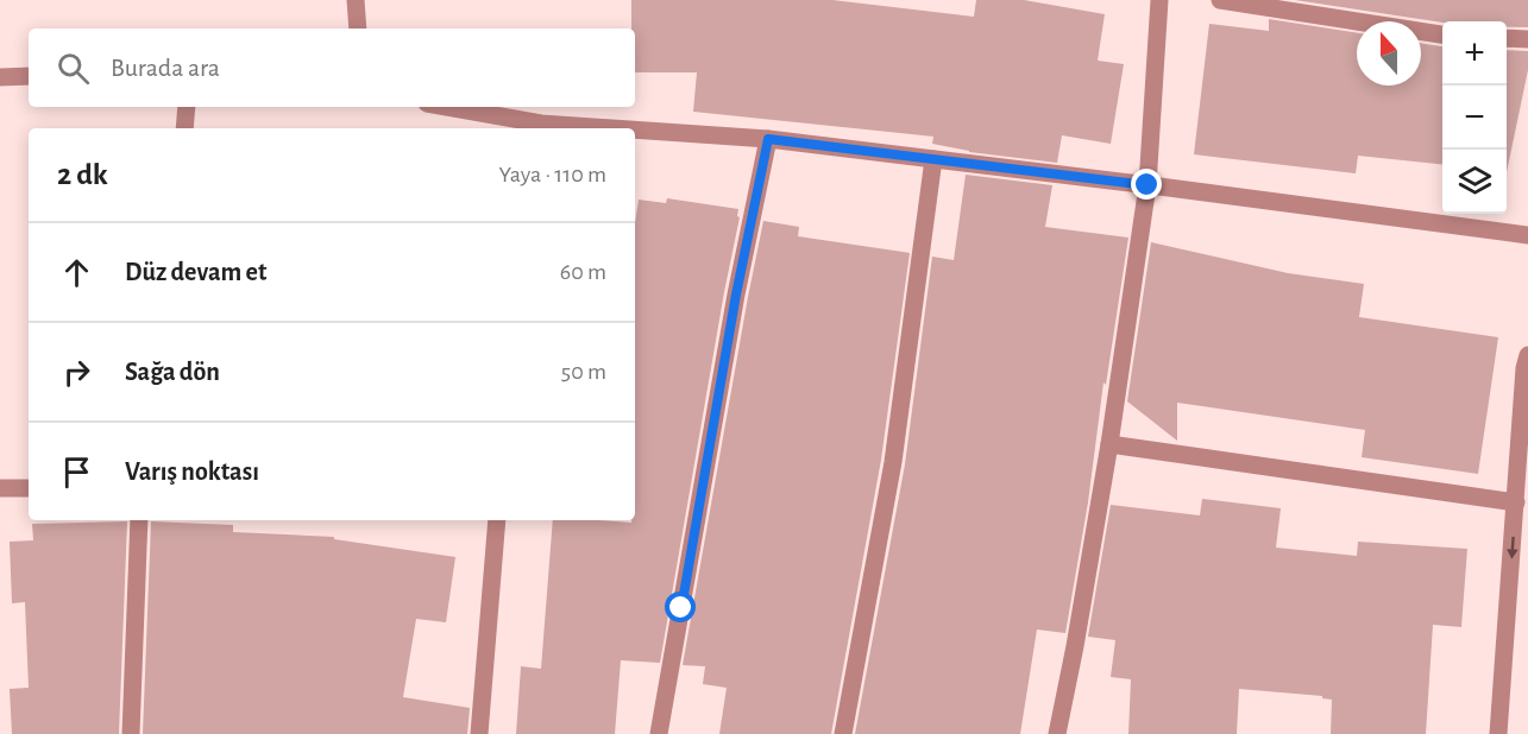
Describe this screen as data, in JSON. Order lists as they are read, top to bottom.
{
  "north": "top",
  "page": {
    "map_buttons": ["+", "−"],
    "search": "Burada ara",
    "heading": ["2 dk", "Yaya · 110 m"],
    "list": [
      ["Düz devam et", "60 m"],
      ["Sağa dön", "50 m"],
      "Varış noktası"
    ]
  }
}
